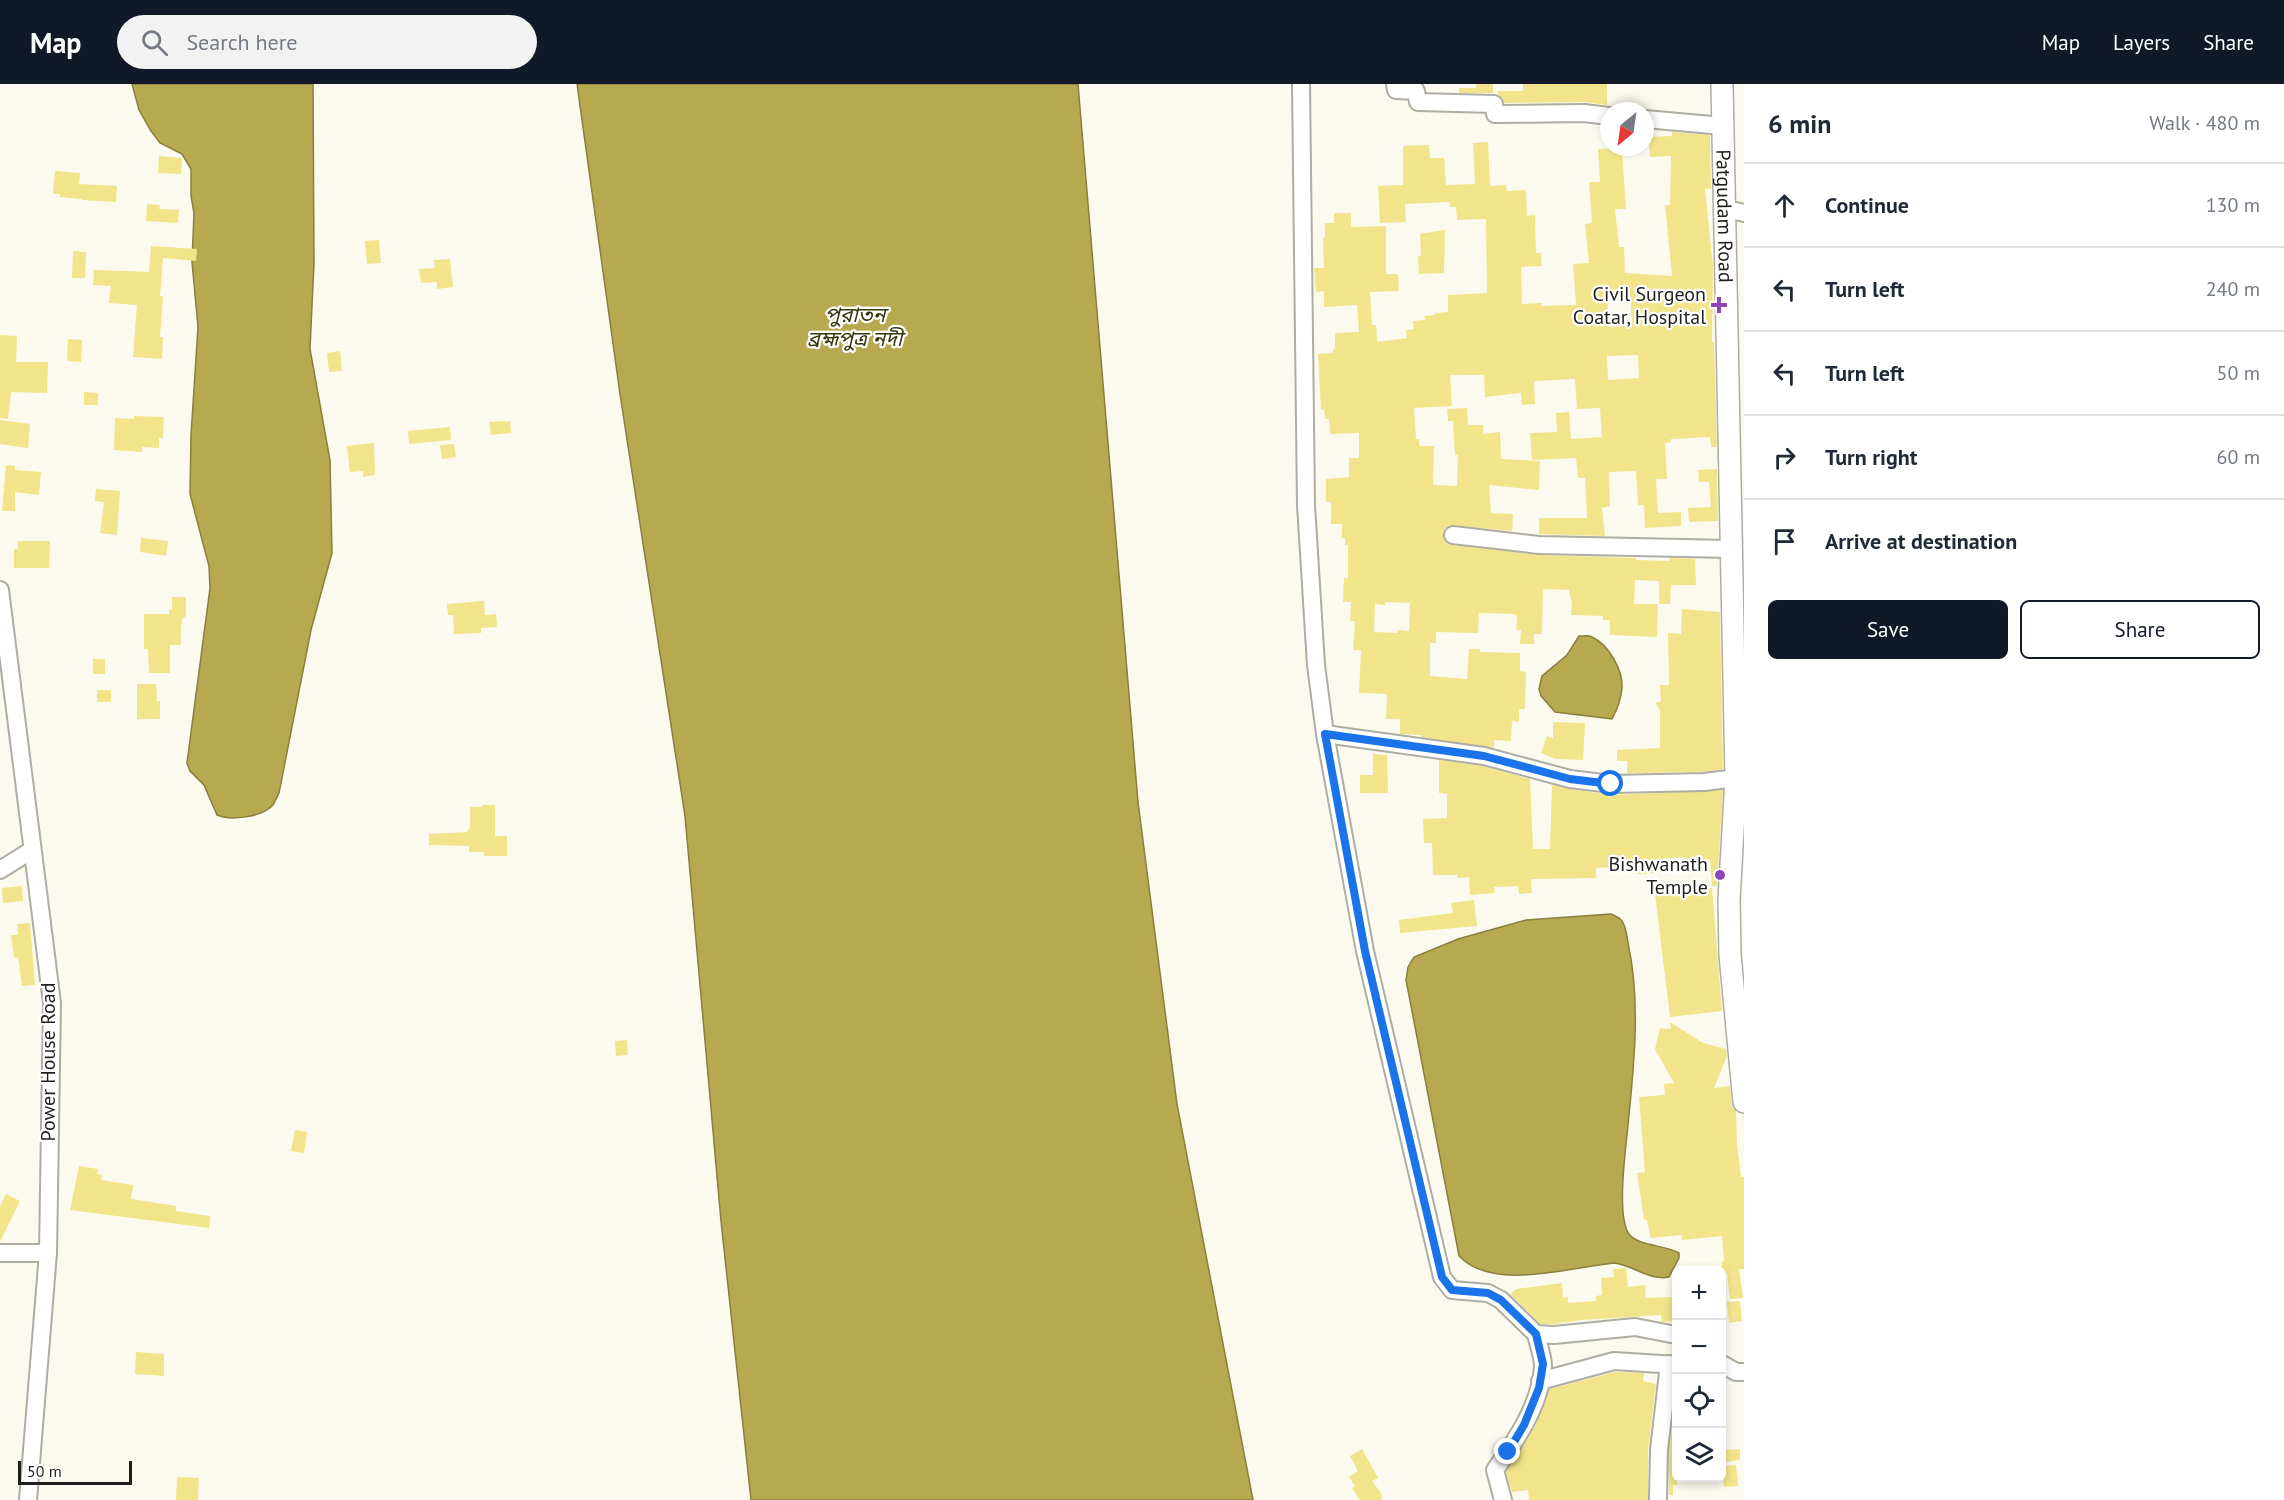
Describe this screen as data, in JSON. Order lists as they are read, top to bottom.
{
  "streets": {
    "main road": ["Patgudam Road"],
    "street": ["Power House Road"]
  },
  "water": ["পুরাতন ব্রহ্মপুত্র নদী"],
  "places": {
    "health": ["Civil Surgeon Coatar, Hospital"],
    "other": ["Bishwanath Temple"]
  },
  "scale_bar": "50 m",
  "north": "bottom left",
  "page": {
    "header": "Map",
    "search": "Search here",
    "nav": ["Map", "Layers", "Share"],
    "heading": ["6 min", "Walk · 480 m"],
    "list": [
      ["Continue", "130 m"],
      ["Turn left", "240 m"],
      ["Turn left", "50 m"],
      ["Turn right", "60 m"],
      "Arrive at destination"
    ],
    "buttons": ["Save", "Share"],
    "map_buttons": ["+", "−"],
    "scale": "50 m"
  }
}
